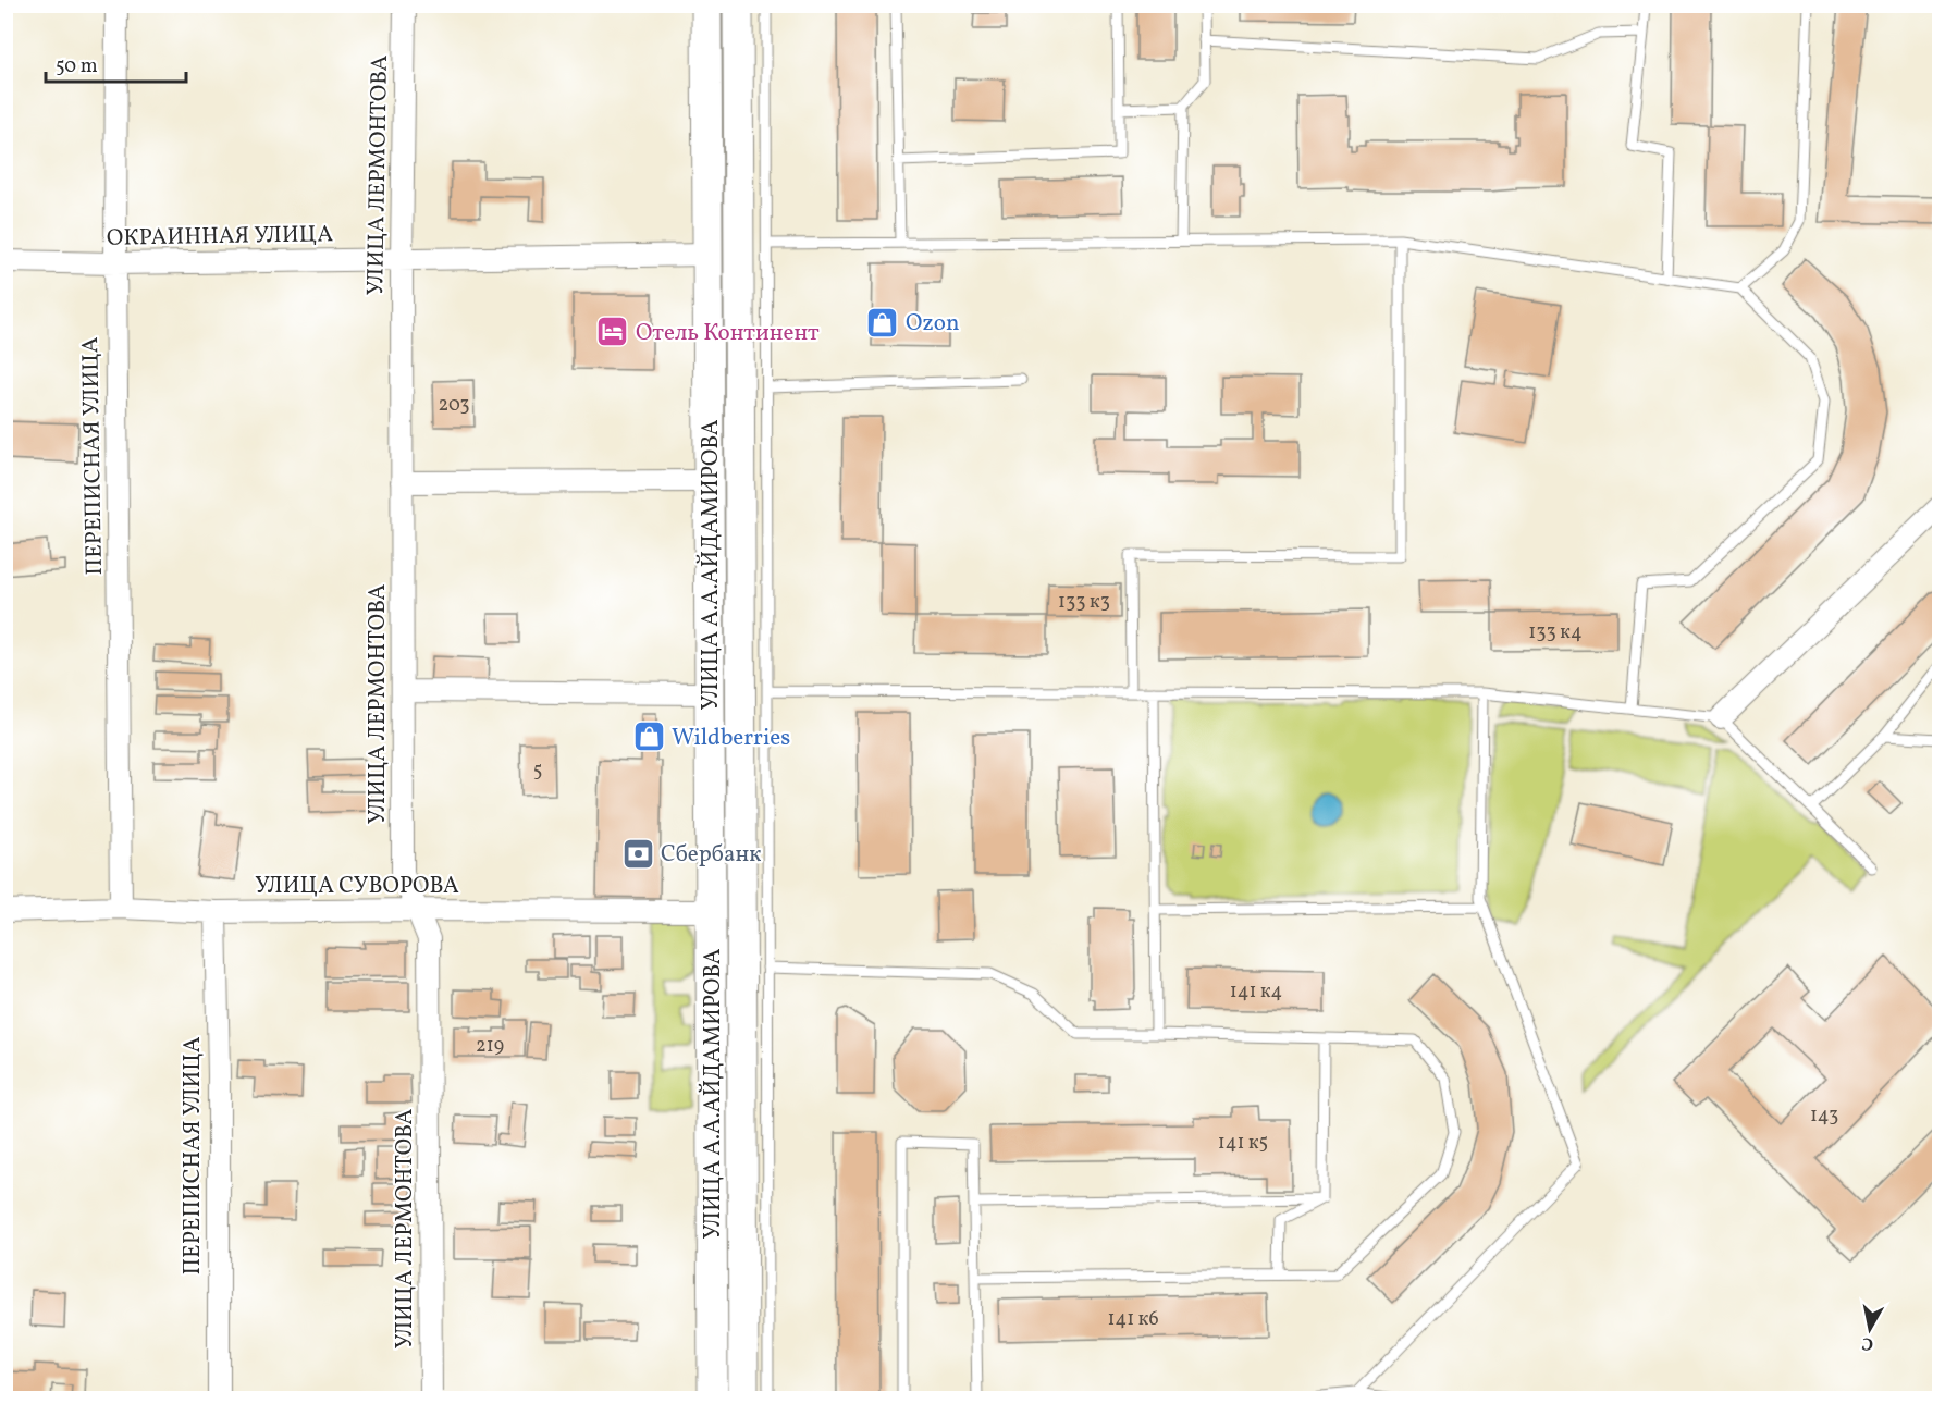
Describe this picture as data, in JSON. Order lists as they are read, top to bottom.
{
  "streets": {
    "main road": ["УЛИЦА А.А.АЙДАМИРОВА"],
    "street": [
      "УЛИЦА ЛЕРМОНТОВА",
      "ОКРАИННАЯ УЛИЦА",
      "ПЕРЕПИСНАЯ УЛИЦА",
      "УЛИЦА СУВОРОВА"
    ]
  },
  "crossings": [
    ["УЛИЦА ЛЕРМОНТОВА", "ОКРАИННАЯ УЛИЦА"],
    ["УЛИЦА ЛЕРМОНТОВА", "УЛИЦА СУВОРОВА"],
    ["ОКРАИННАЯ УЛИЦА", "ПЕРЕПИСНАЯ УЛИЦА"],
    ["ОКРАИННАЯ УЛИЦА", "УЛИЦА А.А.АЙДАМИРОВА"],
    ["ПЕРЕПИСНАЯ УЛИЦА", "УЛИЦА СУВОРОВА"],
    ["УЛИЦА А.А.АЙДАМИРОВА", "УЛИЦА СУВОРОВА"]
  ],
  "places": {
    "shop": ["Ozon", "Wildberries"],
    "hotel": ["Отель Континент"],
    "bank": ["Сбербанк"]
  },
  "house_numbers": [
    "203",
    "133 к3",
    "133 к4",
    "5",
    "141 к4",
    "219",
    "143",
    "141 к5",
    "141 к6"
  ],
  "scale_bar": "50 m",
  "north": "bottom"
}
